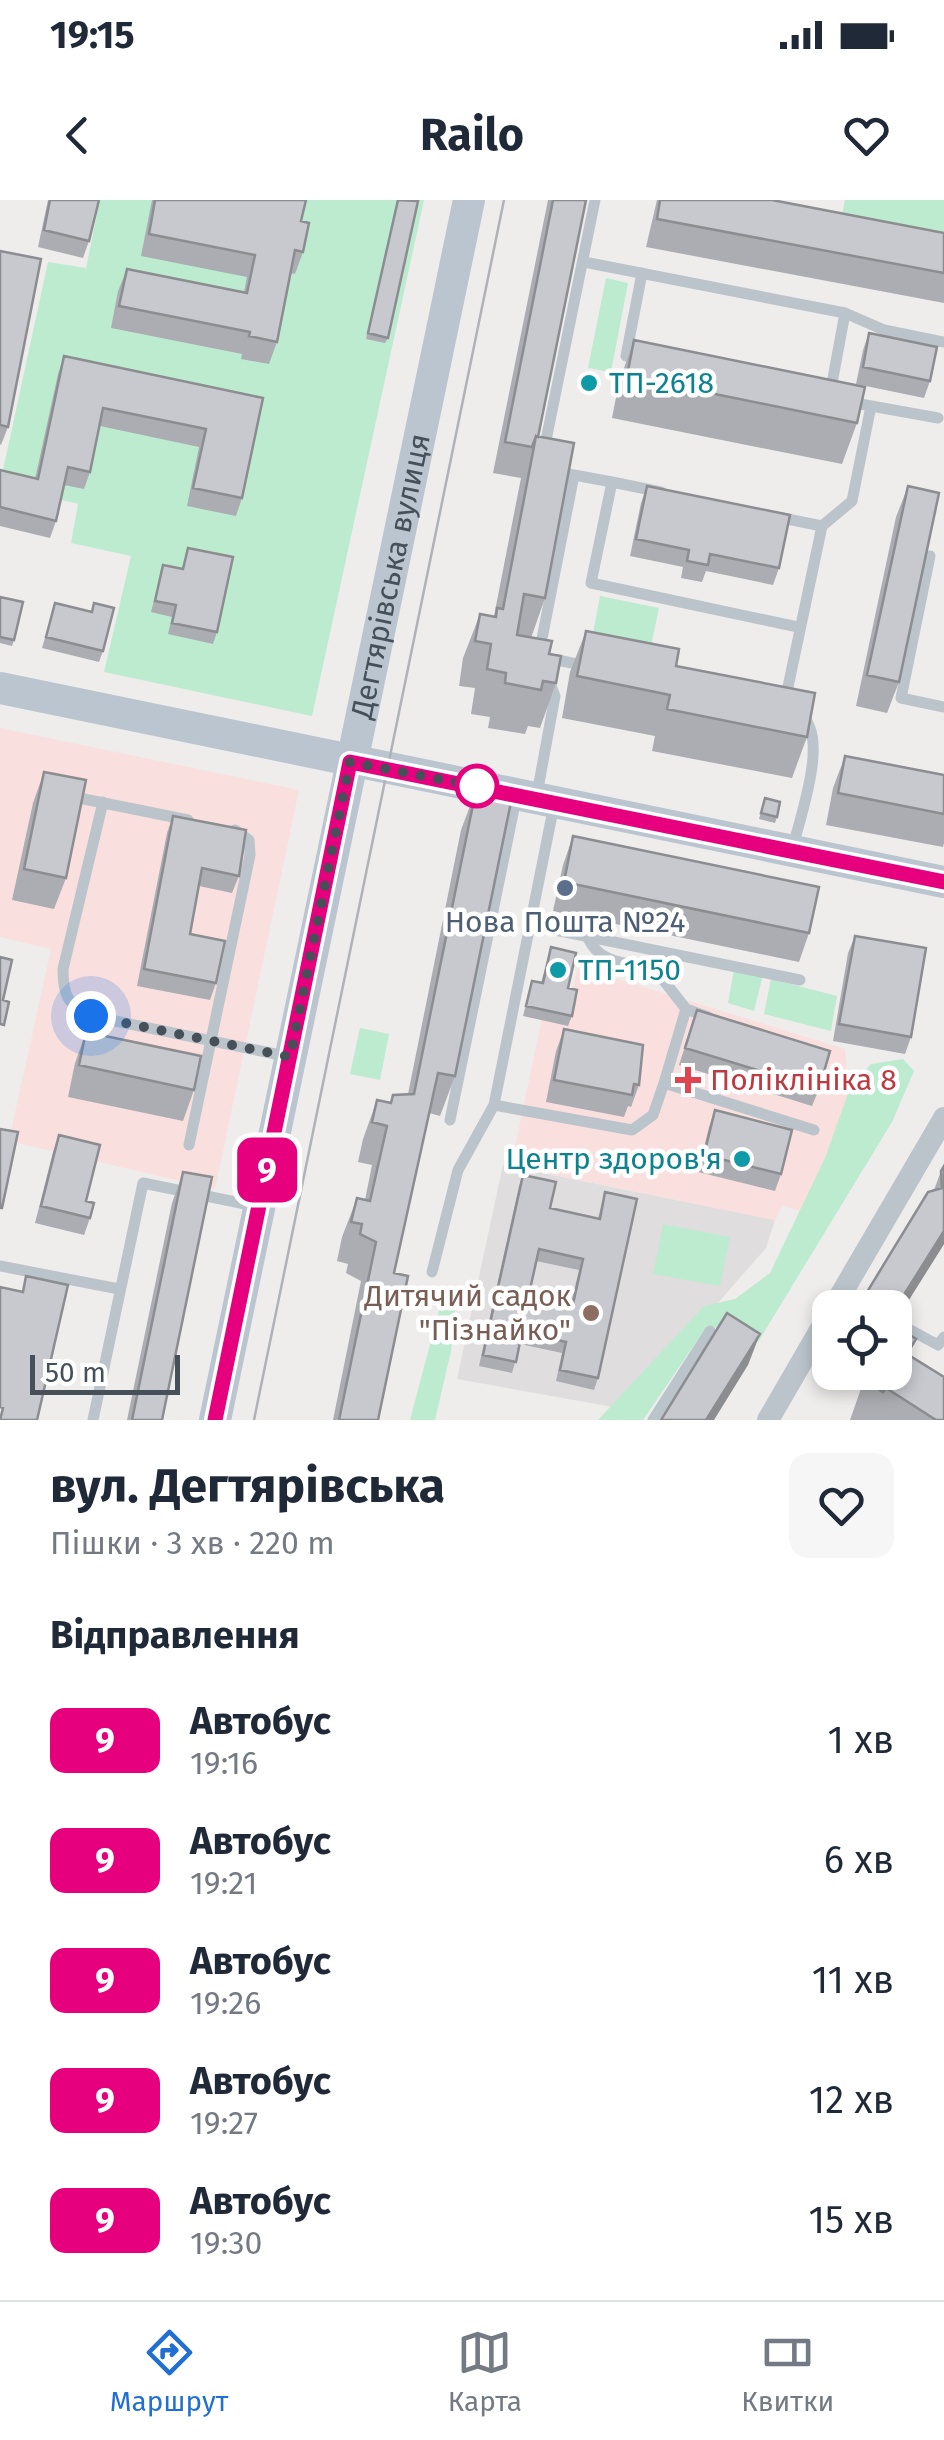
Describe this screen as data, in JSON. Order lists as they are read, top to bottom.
{
  "streets": {
    "main road": ["Дегтярівська вулиця"]
  },
  "places": {
    "other": [
      "ТП-2618",
      "Нова Пошта №24",
      "ТП-1150",
      "Центр здоров'я",
      "Дитячий садок \"Пізнайко\""
    ],
    "health": ["Поліклініка 8"]
  },
  "lines": ["bus line 9"],
  "scale_bar": "50 m",
  "page": {
    "status": "19:15",
    "header": "Railo",
    "on_map": "9",
    "scale": "50 m",
    "heading": [
      ["вул. Дегтярівська", "Пішки · 3 хв · 220 m"],
      "Відправлення"
    ],
    "list": [
      {
        "mark": "9",
        "name": "Автобус",
        "note": "19:16",
        "value": "1 хв"
      },
      {
        "mark": "9",
        "name": "Автобус",
        "note": "19:21",
        "value": "6 хв"
      },
      {
        "mark": "9",
        "name": "Автобус",
        "note": "19:26",
        "value": "11 хв"
      },
      {
        "mark": "9",
        "name": "Автобус",
        "note": "19:27",
        "value": "12 хв"
      },
      {
        "mark": "9",
        "name": "Автобус",
        "note": "19:30",
        "value": "15 хв"
      }
    ],
    "tabs": ["Маршрут", "Карта", "Квитки"]
  }
}
